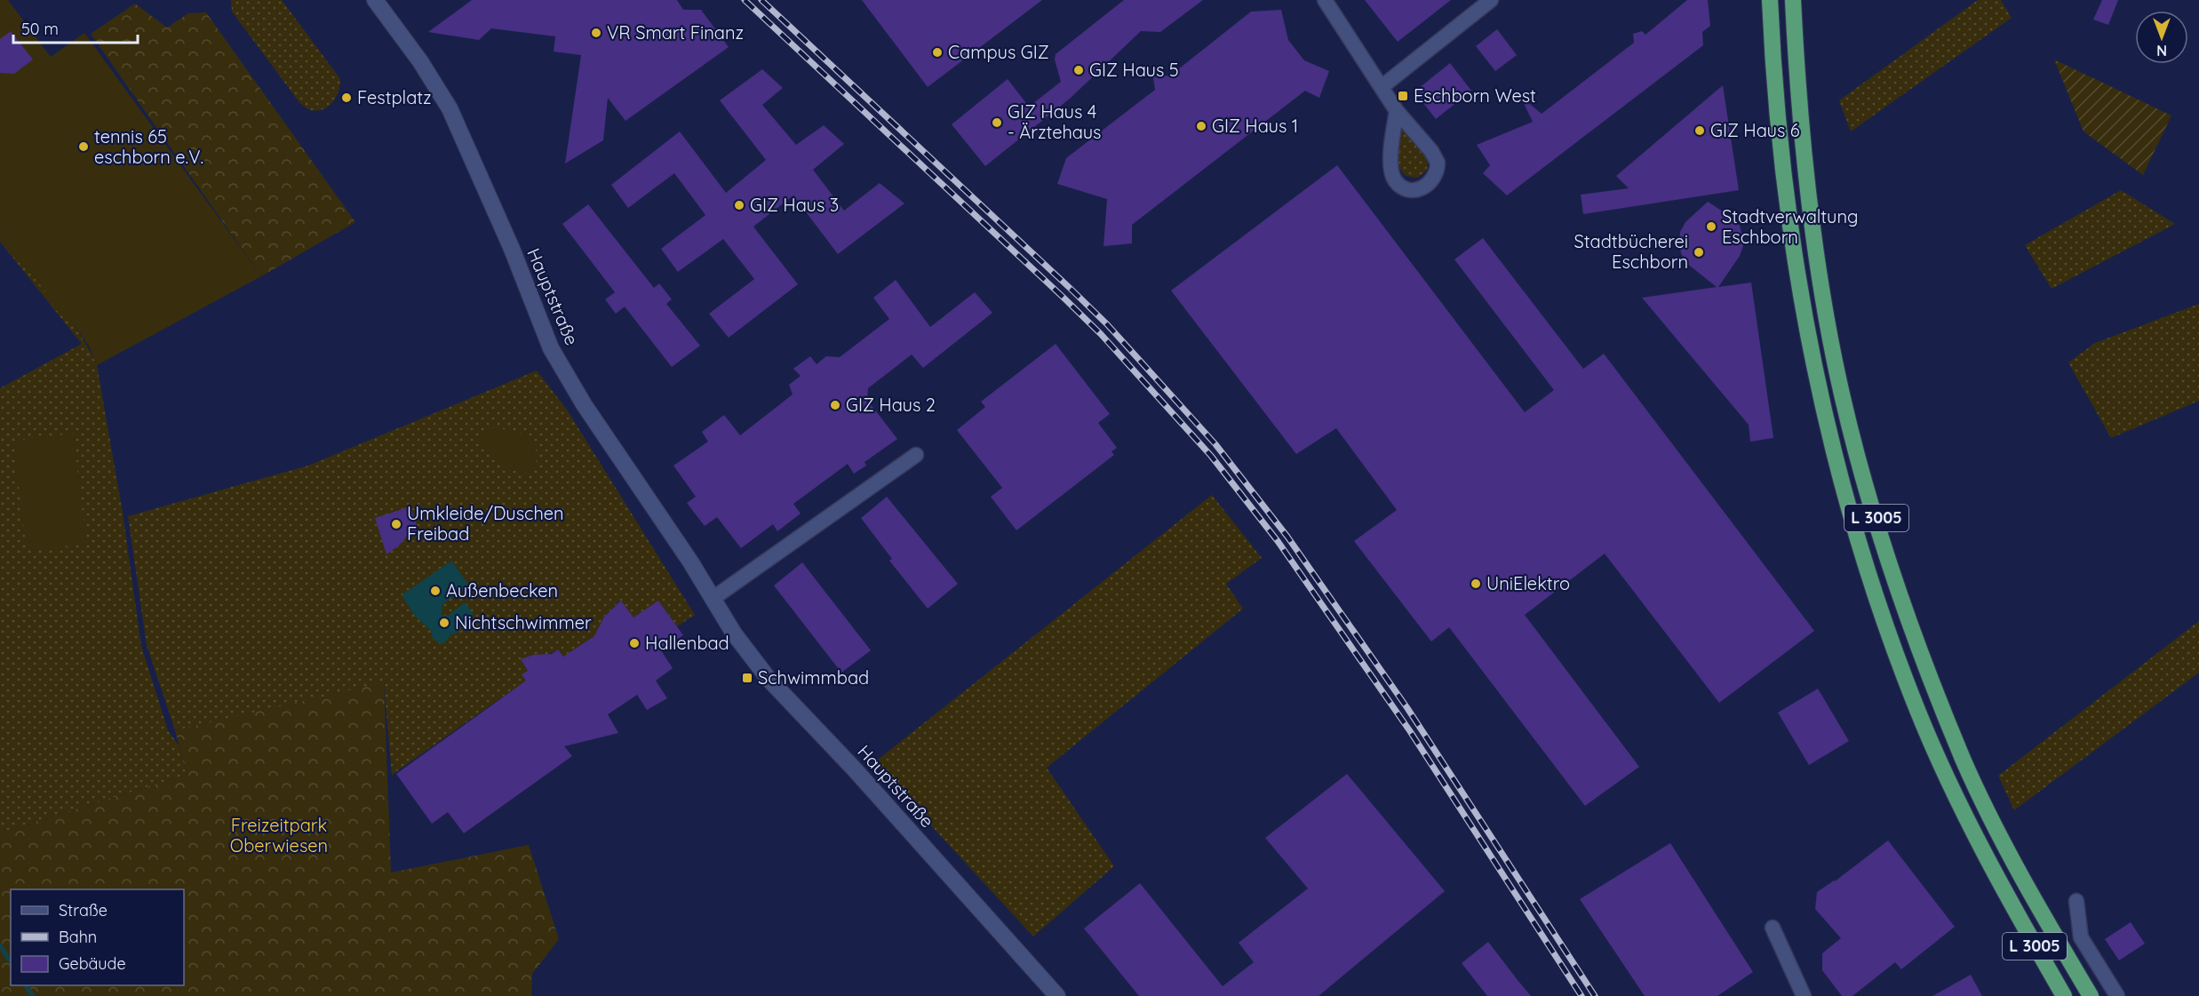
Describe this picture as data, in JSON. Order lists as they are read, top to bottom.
{
  "streets": {
    "highway": ["L 3005"],
    "street": ["Hauptstraße"]
  },
  "parks": ["Freizeitpark Oberwiesen"],
  "places": {
    "other": [
      "VR Smart Finanz",
      "Campus GIZ",
      "GIZ Haus 5",
      "Festplatz",
      "GIZ Haus 4 - Ärztehaus",
      "GIZ Haus 1",
      "GIZ Haus 6",
      "tennis 65 eschborn e.V.",
      "GIZ Haus 3",
      "Stadtverwaltung Eschborn",
      "Stadtbücherei Eschborn",
      "GIZ Haus 2",
      "Umkleide/Duschen Freibad",
      "UniElektro",
      "Außenbecken",
      "Nichtschwimmer",
      "Hallenbad"
    ],
    "transit": ["Eschborn West", "Schwimmbad"]
  },
  "legend": ["Straße", "Bahn", "Gebäude"],
  "scale_bar": "50 m",
  "north": "bottom"
}
